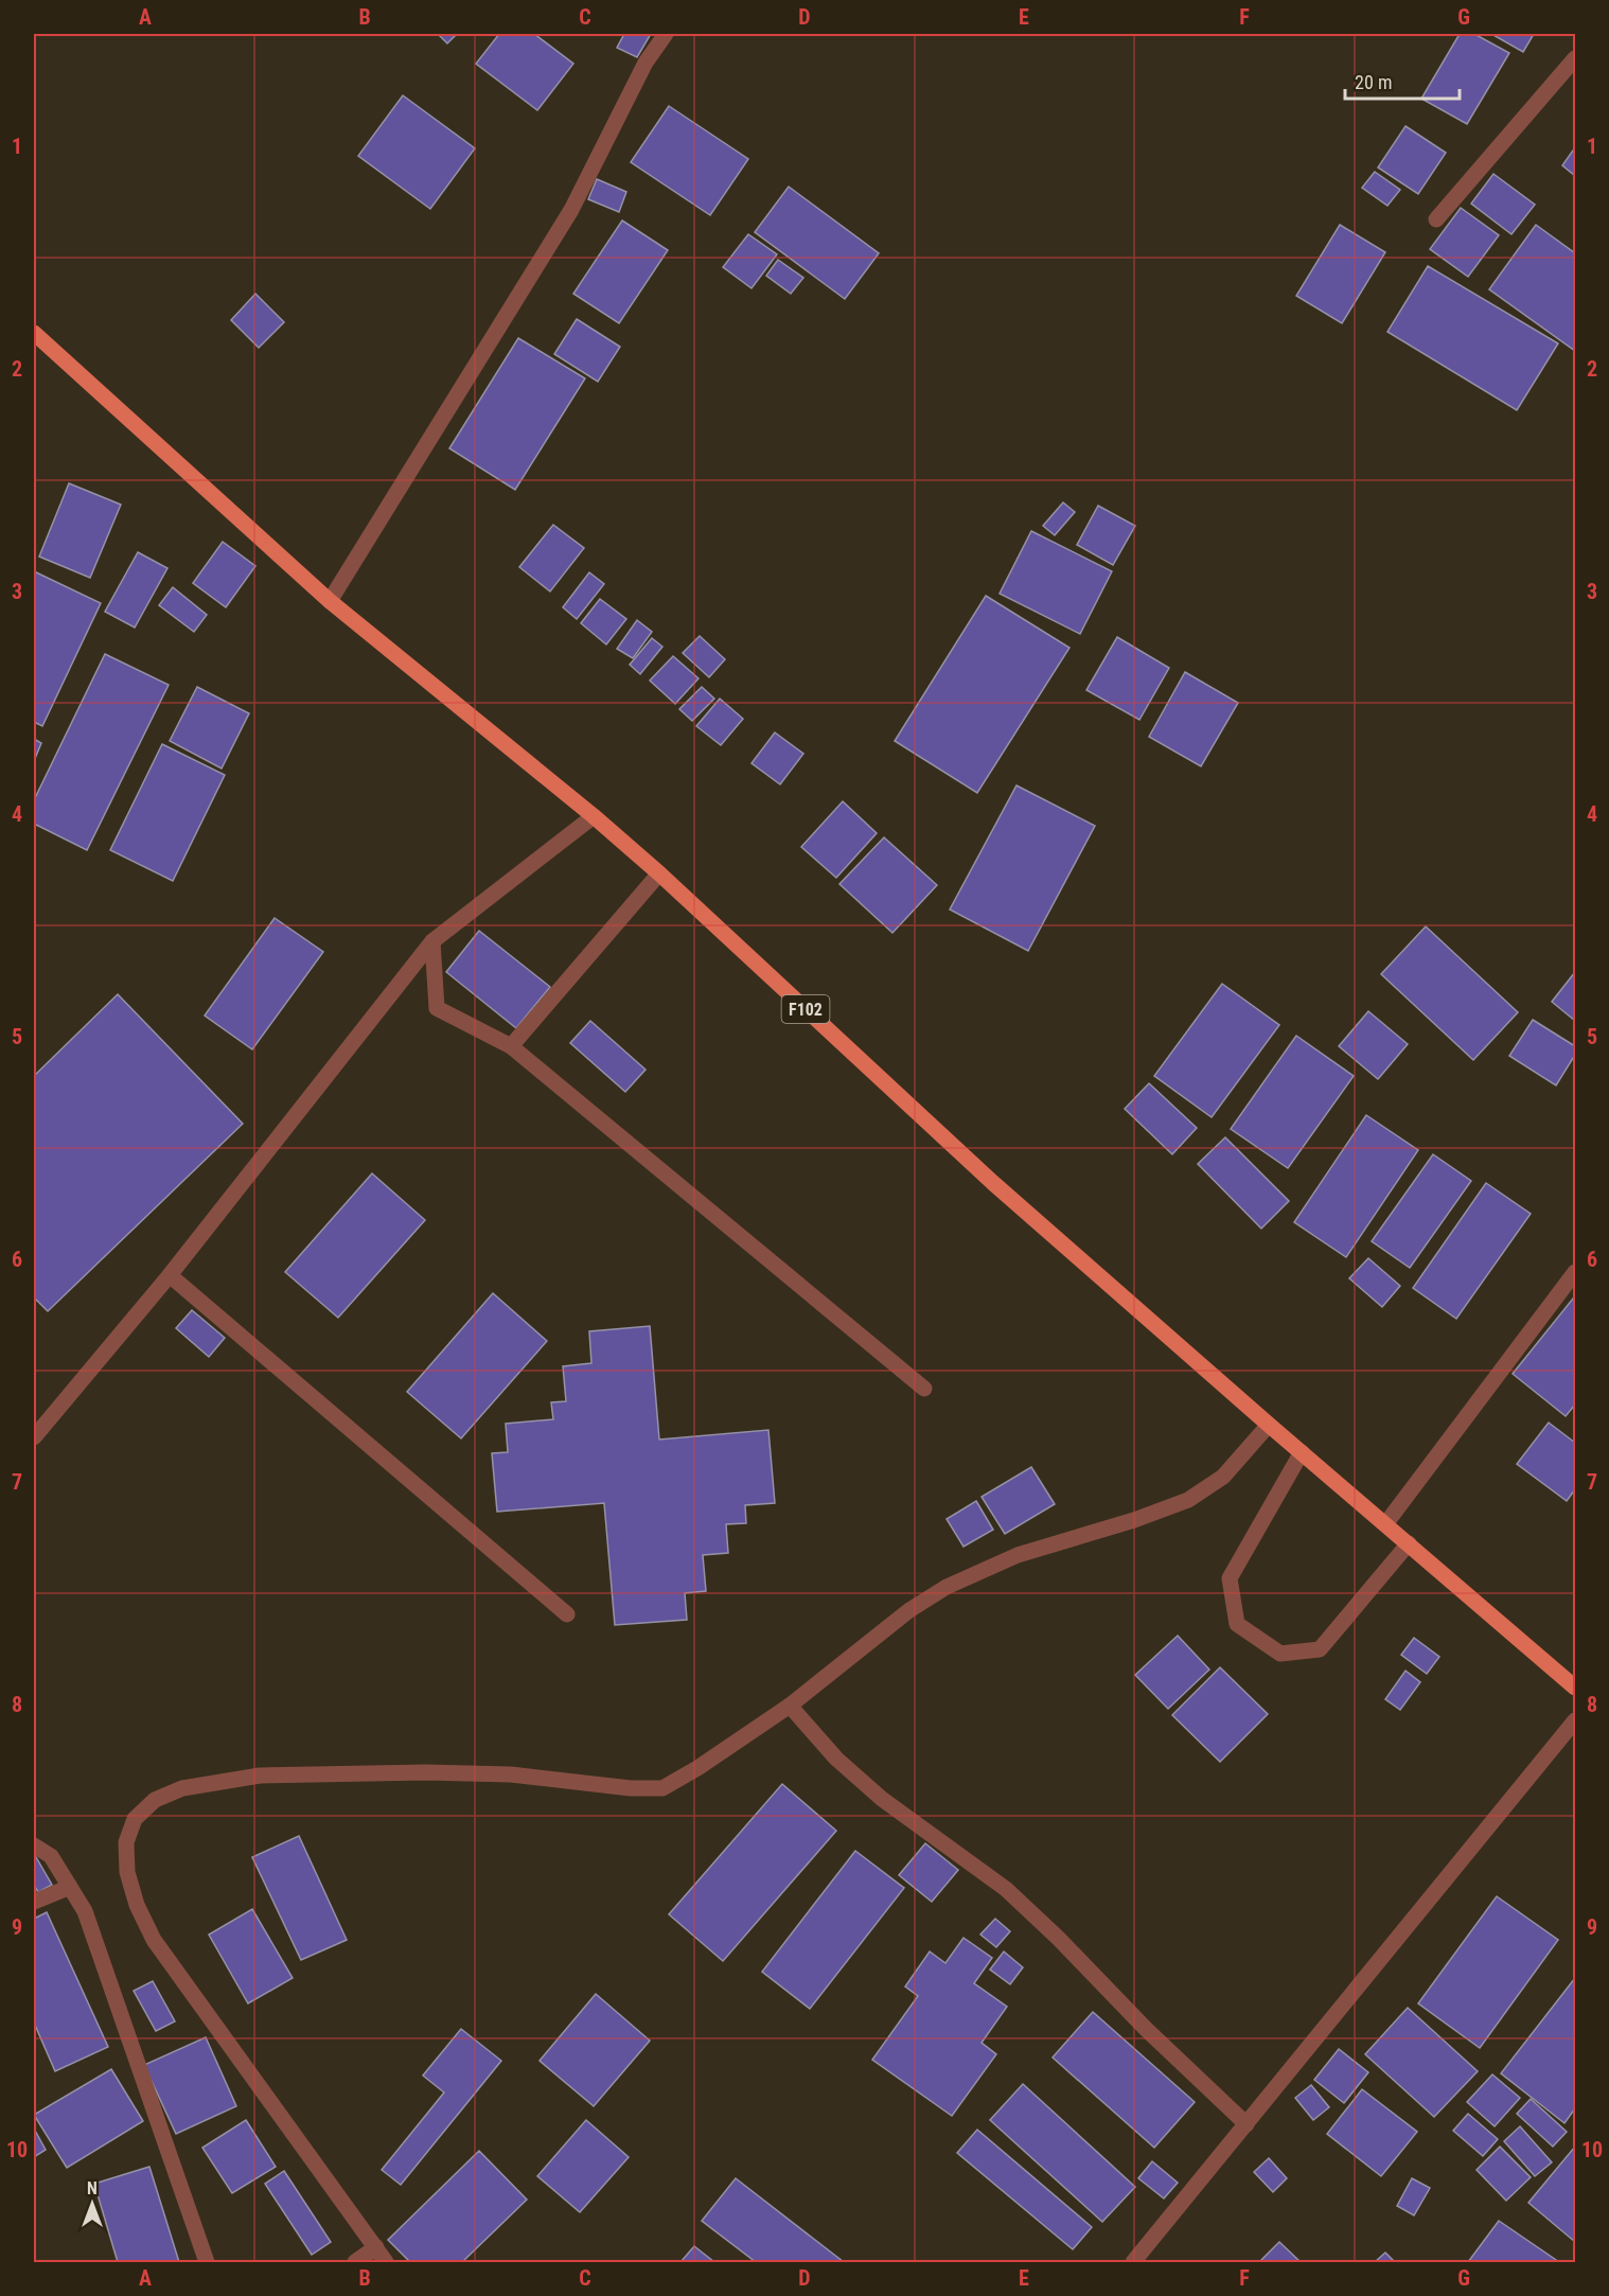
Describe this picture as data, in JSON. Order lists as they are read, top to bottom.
{
  "streets": {
    "main road": ["F102"]
  },
  "scale_bar": "20 m",
  "north": "top",
  "grid": {
    "columns": [
      "A",
      "B",
      "C",
      "D",
      "E",
      "F",
      "G"
    ],
    "rows": [
      "1",
      "2",
      "3",
      "4",
      "5",
      "6",
      "7",
      "8",
      "9",
      "10"
    ]
  }
}
